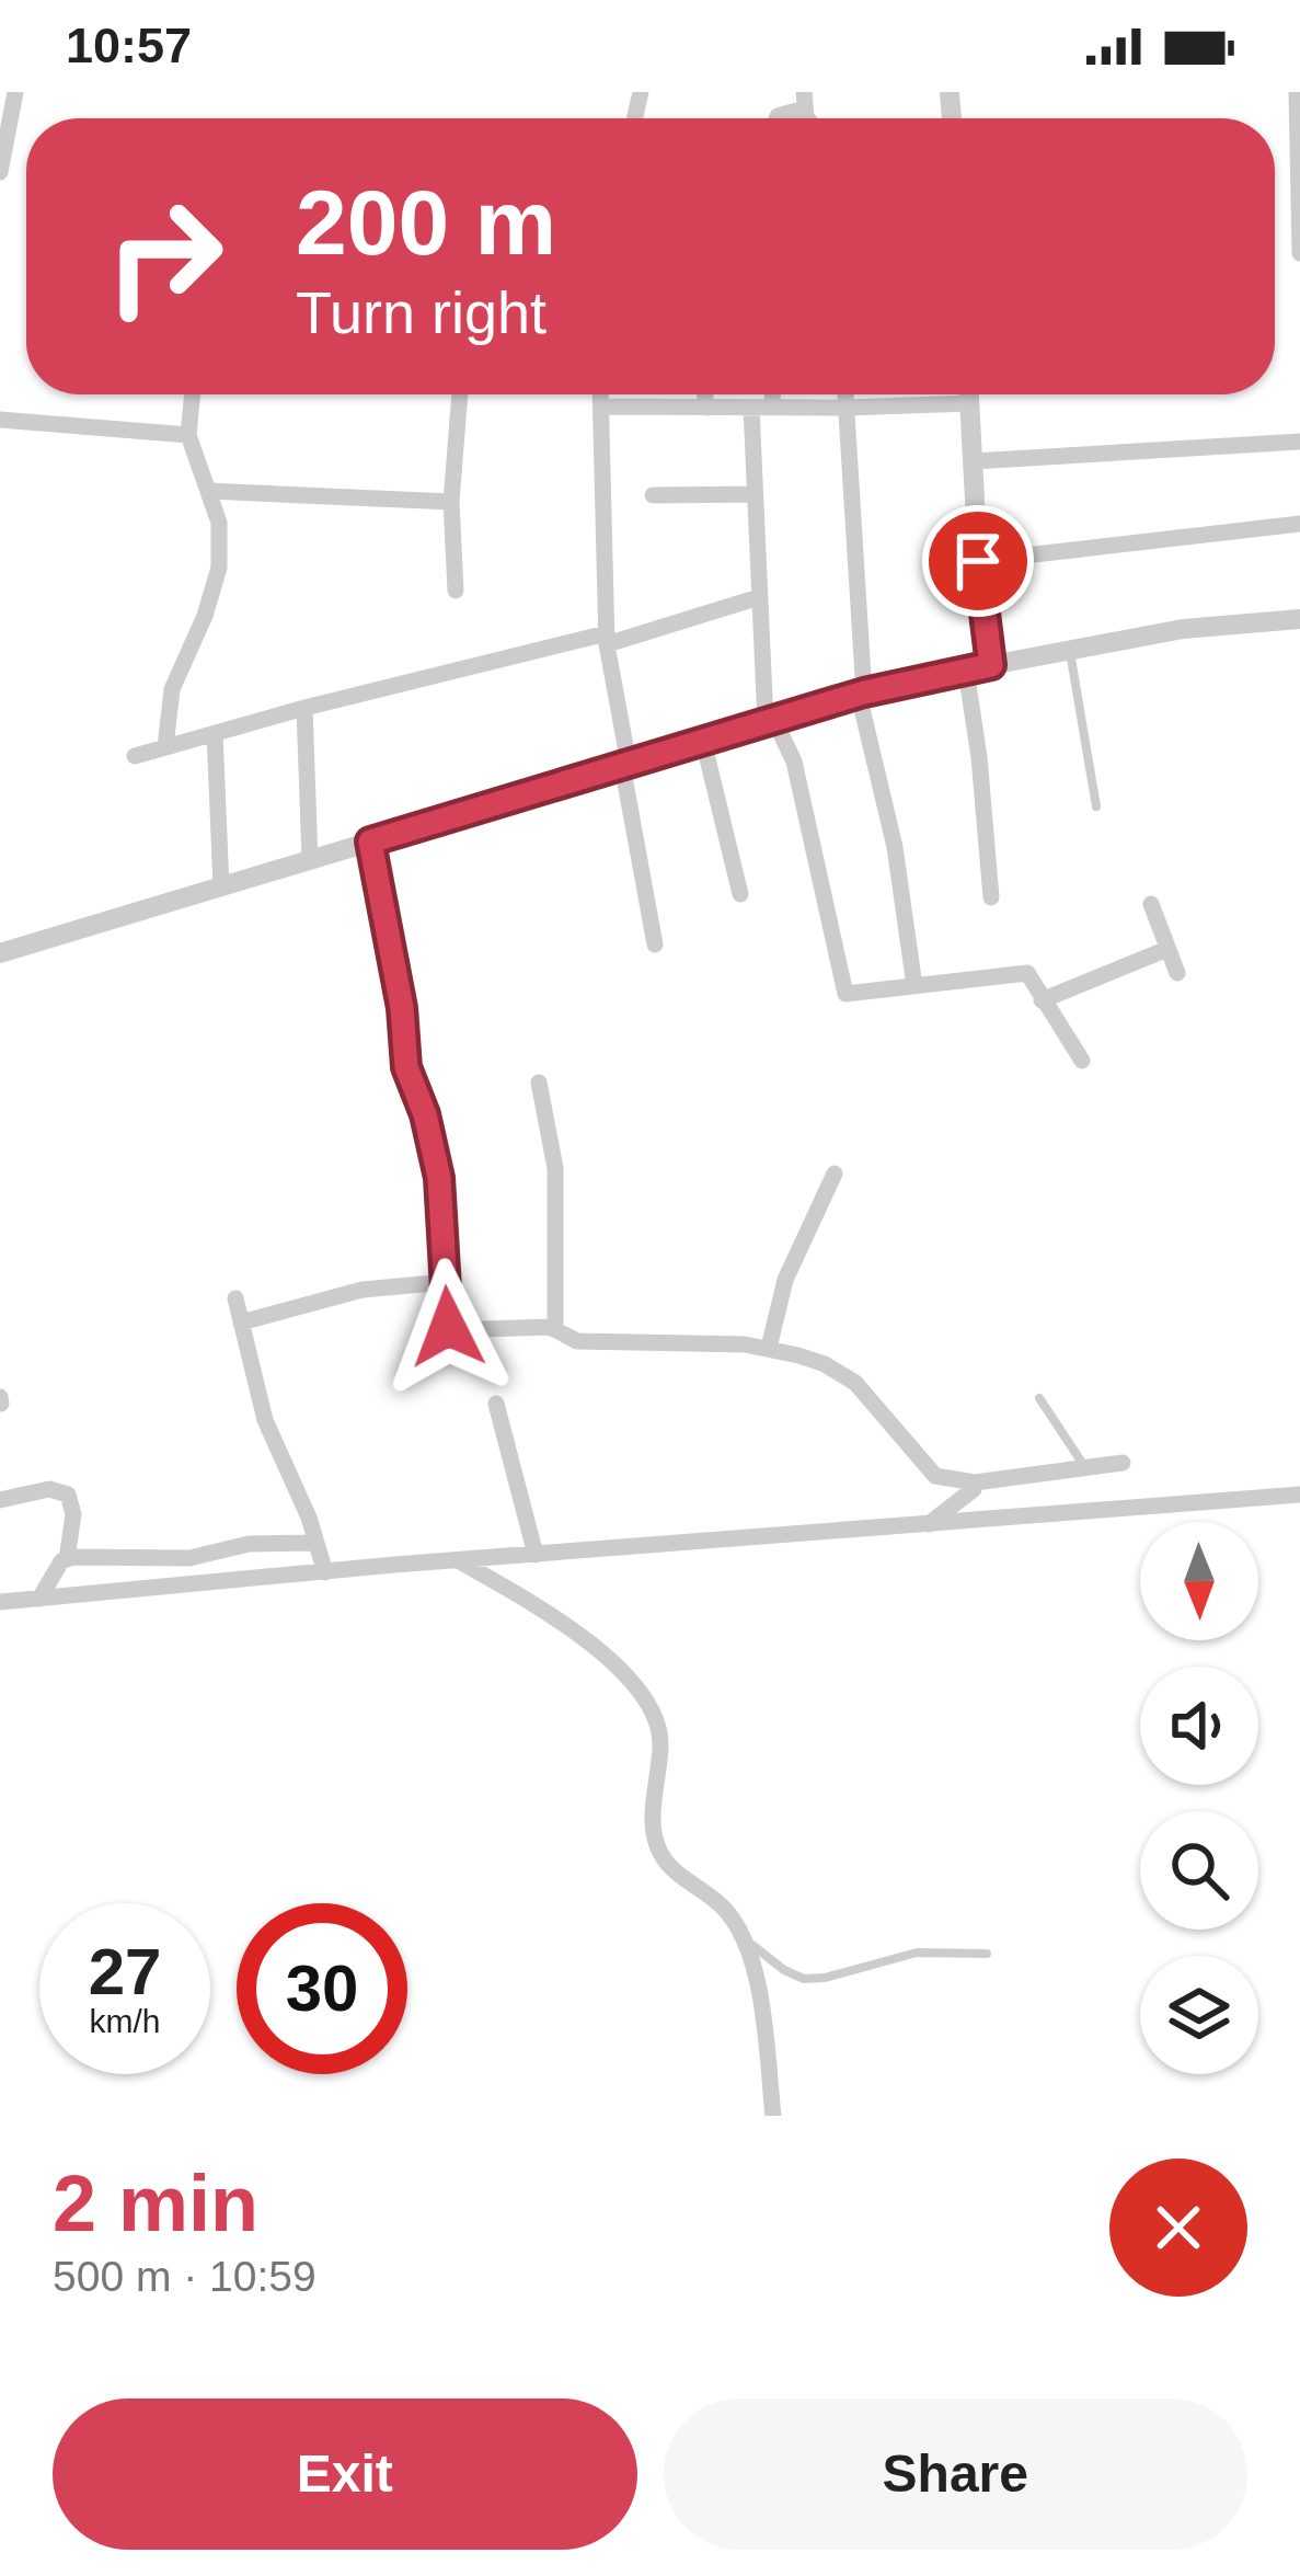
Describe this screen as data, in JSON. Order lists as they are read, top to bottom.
{
  "north": "bottom",
  "page": {
    "status": "10:57",
    "turn": ["200 m", "Turn right"],
    "speed": "27 km/h",
    "limit": "30",
    "heading": ["2 min", "500 m · 10:59"],
    "buttons": ["Exit", "Share"]
  }
}
